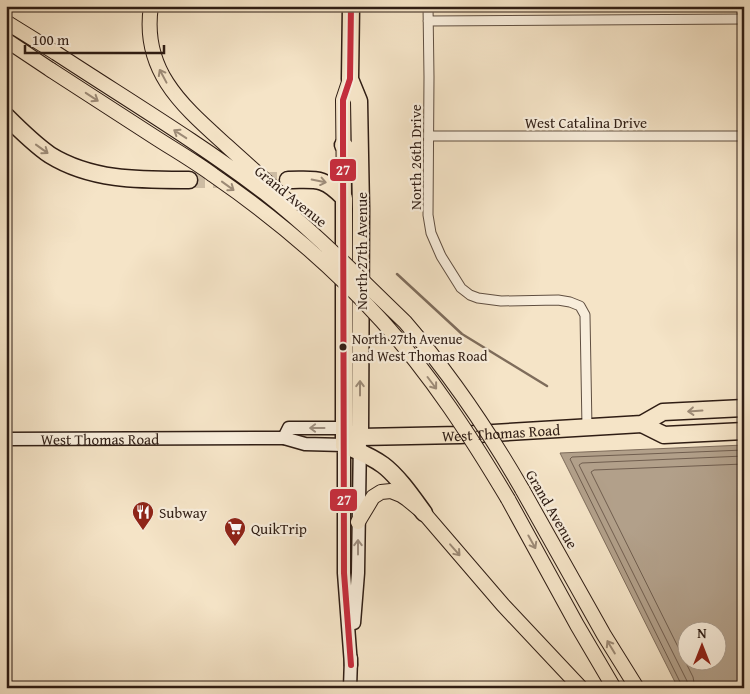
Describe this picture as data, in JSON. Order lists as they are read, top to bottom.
{
  "streets": {
    "highway": ["North 27th Avenue", "West Thomas Road"],
    "main road": ["Grand Avenue"],
    "street": ["West Catalina Drive", "North 26th Drive"]
  },
  "crossings": [
    ["West Catalina Drive", "North 26th Drive"],
    ["North 26th Drive", "West Thomas Road"],
    ["North 27th Avenue", "West Thomas Road"]
  ],
  "places": {
    "other": ["North 27th Avenue and West Thomas Road"],
    "restaurant": ["Subway"],
    "supermarket": ["QuikTrip"]
  },
  "lines": ["transit line 27"],
  "scale_bar": "100 m",
  "north": "top"
}
